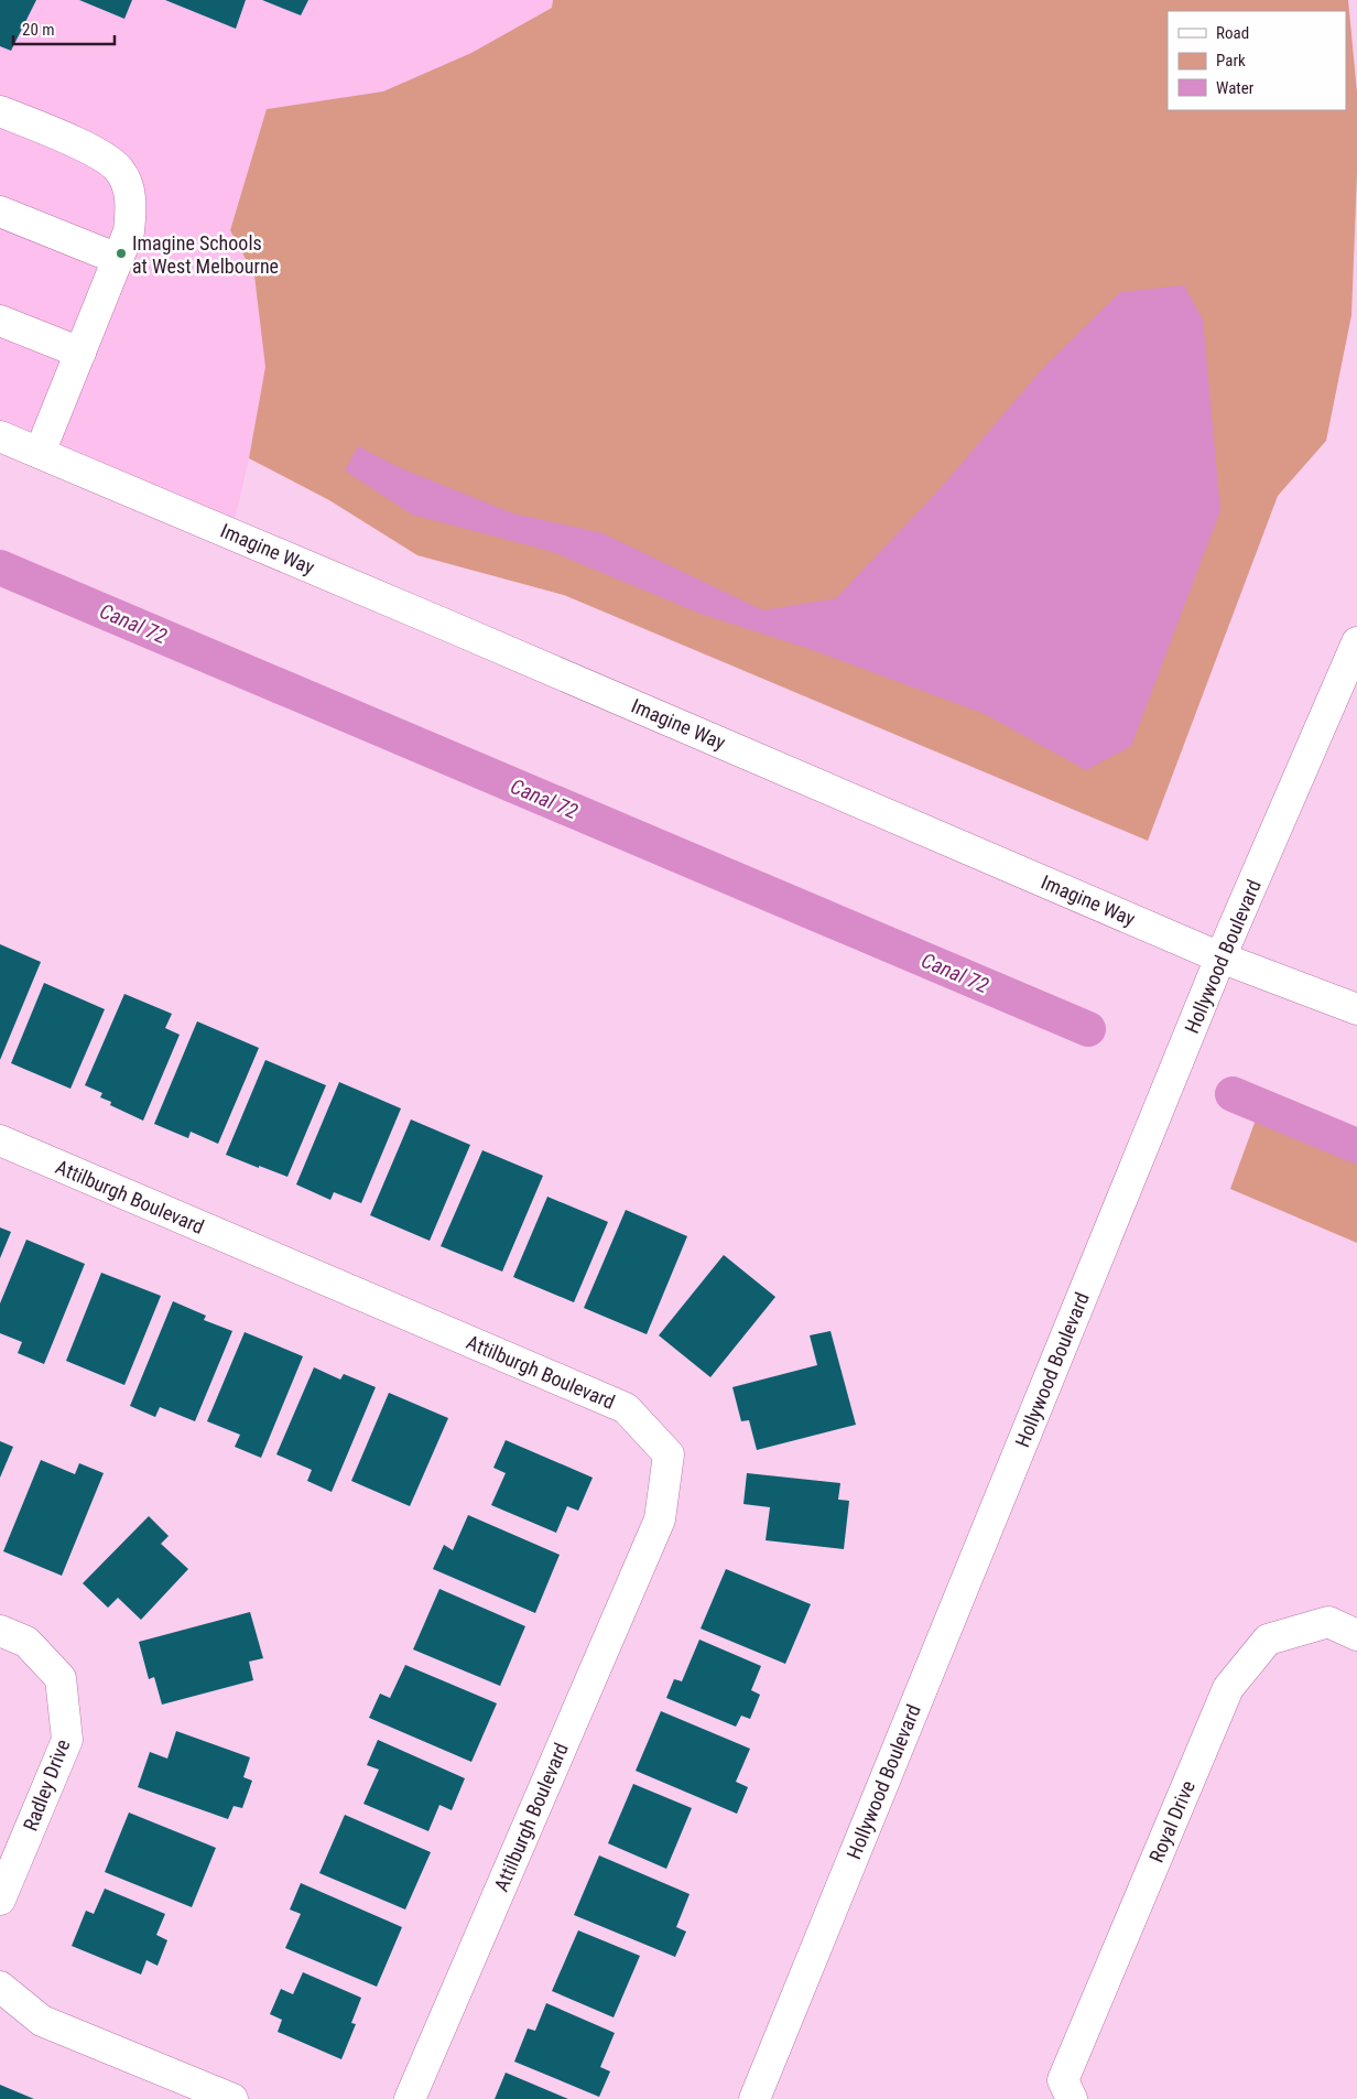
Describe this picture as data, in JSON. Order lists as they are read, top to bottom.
{
  "streets": {
    "street": [
      "Imagine Way",
      "Hollywood Boulevard",
      "Attilburgh Boulevard",
      "Radley Drive",
      "Royal Drive"
    ]
  },
  "crossings": [
    ["Imagine Way", "Hollywood Boulevard"]
  ],
  "water": ["Canal 72"],
  "places": ["Imagine Schools at West Melbourne"],
  "legend": ["Road", "Park", "Water"],
  "scale_bar": "20 m"
}
